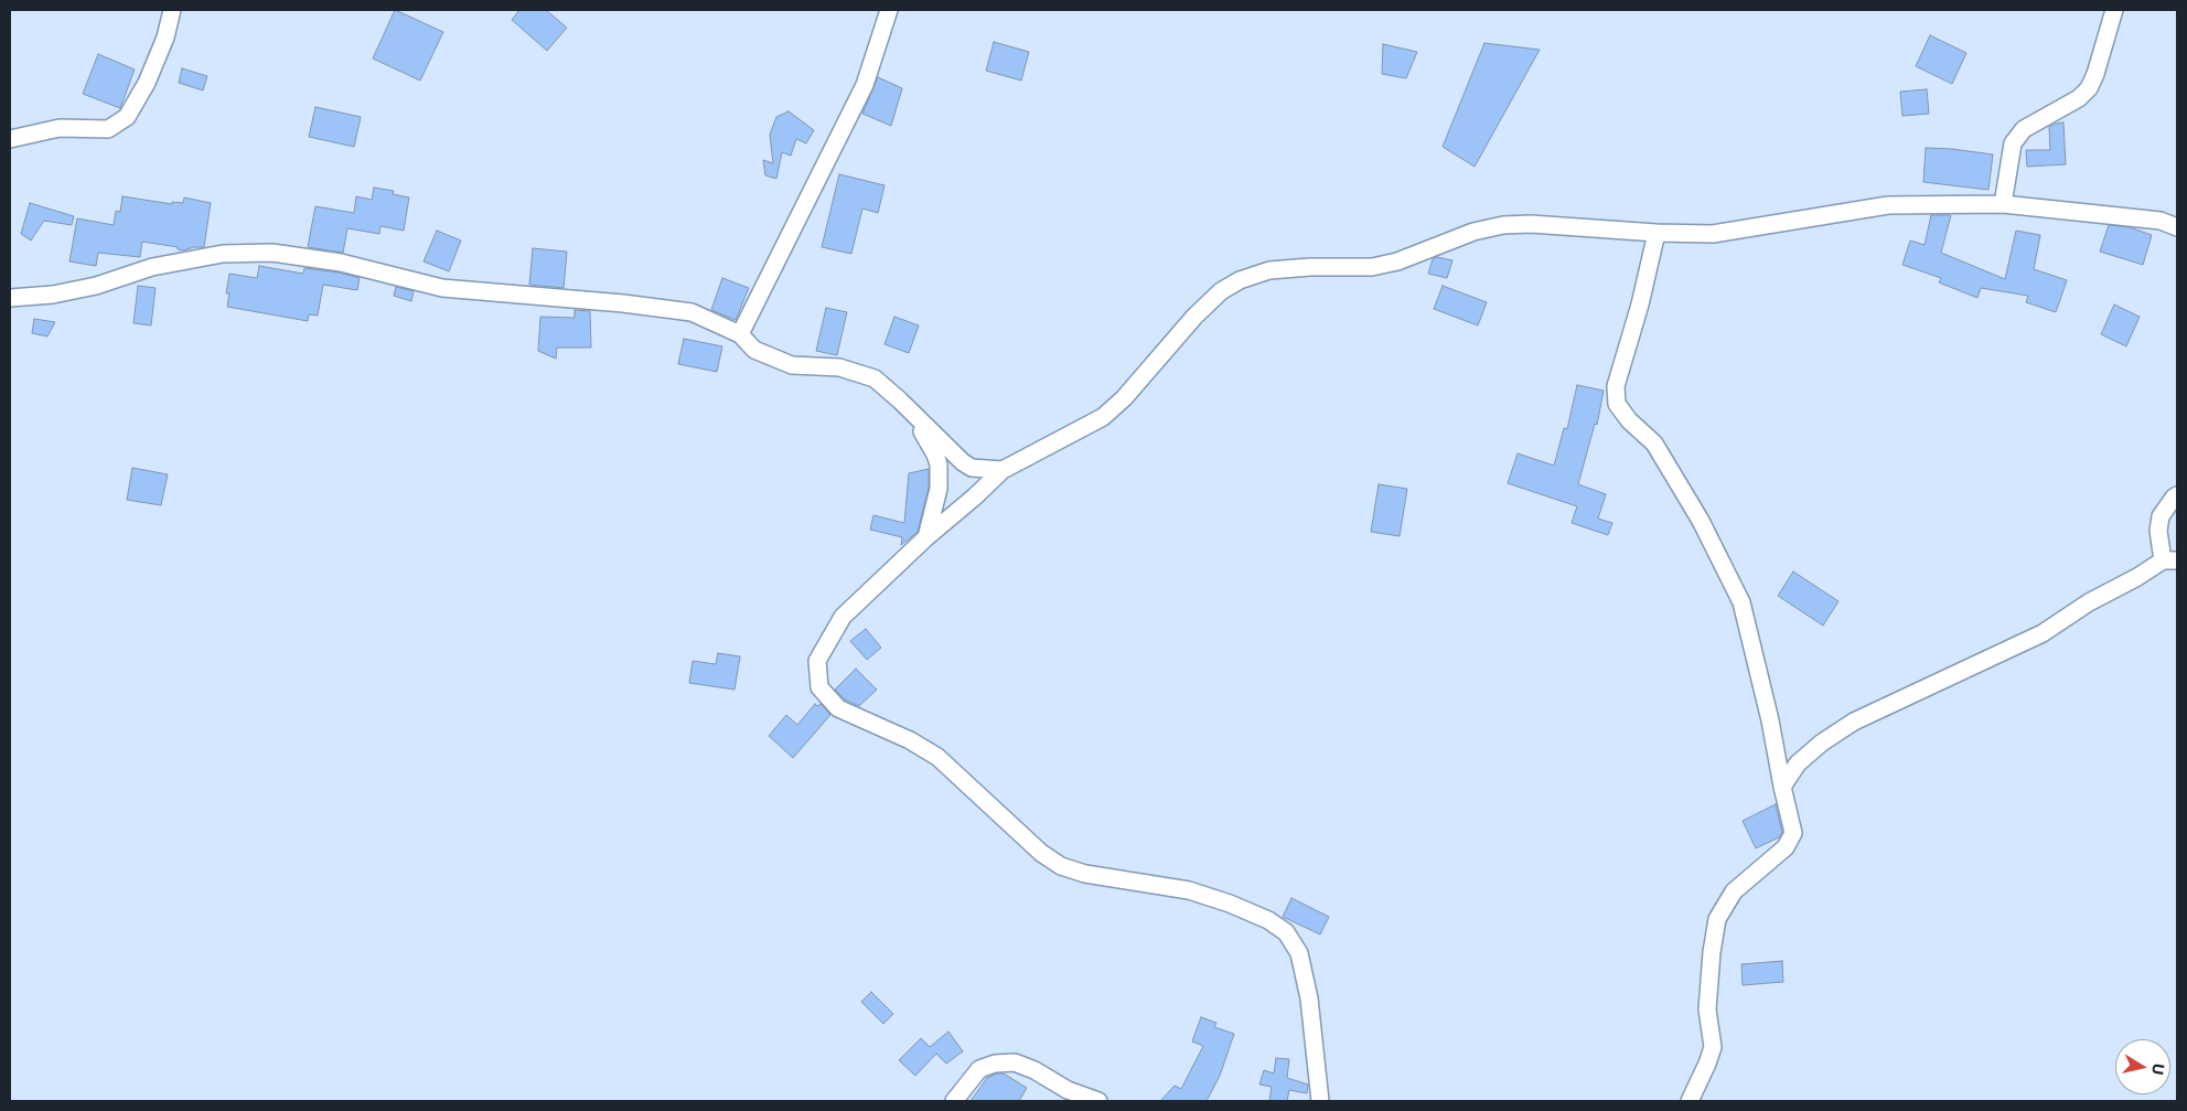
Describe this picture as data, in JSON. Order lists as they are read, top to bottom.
{
  "north": "right"
}
